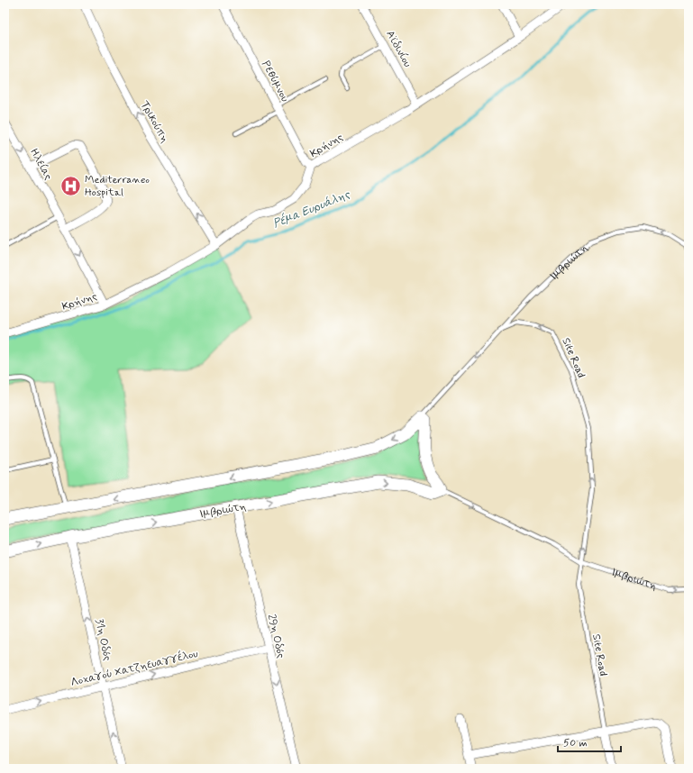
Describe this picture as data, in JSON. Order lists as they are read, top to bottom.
{
  "streets": {
    "street": [
      "Αϊδινίου",
      "Ρεθύμνου",
      "Τρικούπη",
      "Κρήνης",
      "Ηλείας",
      "Ιμβριώτη",
      "29η Οδός",
      "31η Οδός",
      "Λοχαγού Χατζηευαγγέλου"
    ],
    "lane": ["Site Road"]
  },
  "crossings": [
    ["Αϊδινίου", "Κρήνης"],
    ["Ρεθύμνου", "Κρήνης"],
    ["Τρικούπη", "Κρήνης"],
    ["Κρήνης", "Ηλείας"],
    ["Ιμβριώτη", "Site Road"],
    ["Ιμβριώτη", "29η Οδός"],
    ["Ιμβριώτη", "31η Οδός"],
    ["29η Οδός", "Λοχαγού Χατζηευαγγέλου"],
    ["31η Οδός", "Λοχαγού Χατζηευαγγέλου"]
  ],
  "one_way": [
    "Τρικούπη",
    "Ηλείας",
    "29η Οδός",
    "31η Οδός",
    "Λοχαγού Χατζηευαγγέλου"
  ],
  "water": ["Ρέμα Ευρυάλης"],
  "places": {
    "hospital": ["Mediterraneo Hospital"]
  },
  "scale_bar": "50 m"
}
